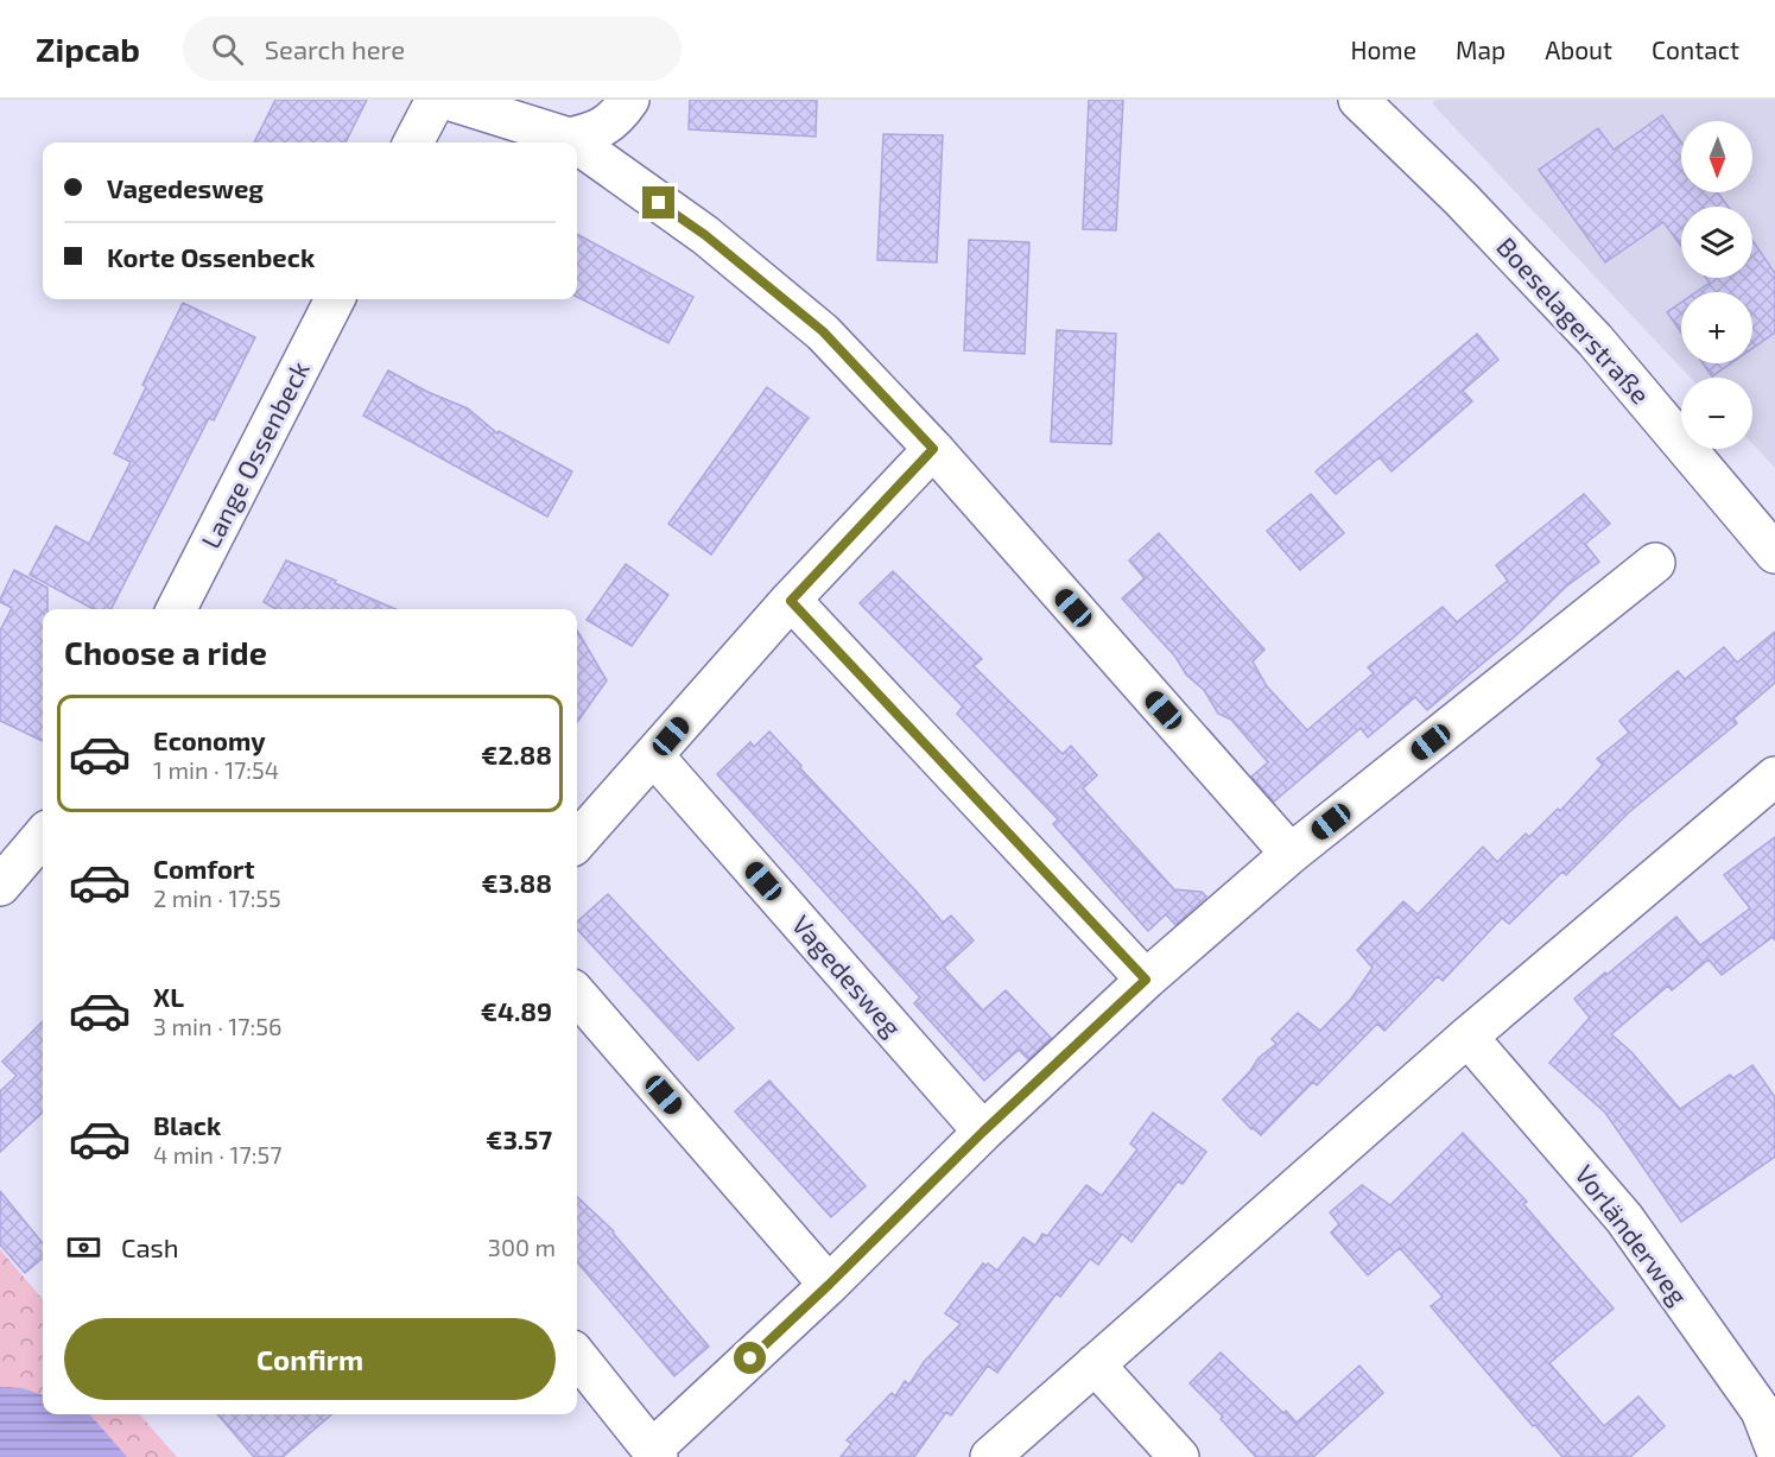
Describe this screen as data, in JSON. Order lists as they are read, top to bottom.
{
  "streets": {
    "street": [
      "Boeselagerstraße",
      "Lange Ossenbeck",
      "Vagedesweg",
      "Vorländerweg"
    ]
  },
  "north": "bottom",
  "page": {
    "header": "Zipcab",
    "search": "Search here",
    "nav": [
      "Home",
      "Map",
      "About",
      "Contact"
    ],
    "map_buttons": ["+", "−"],
    "banner": ["Vagedesweg", "Korte Ossenbeck"],
    "heading": "Choose a ride",
    "list": [
      {
        "name": "Economy",
        "note": "1 min · 17:54",
        "value": "€2.88"
      },
      {
        "name": "Comfort",
        "note": "2 min · 17:55",
        "value": "€3.88"
      },
      {
        "name": "XL",
        "note": "3 min · 17:56",
        "value": "€4.89"
      },
      {
        "name": "Black",
        "note": "4 min · 17:57",
        "value": "€3.57"
      }
    ],
    "pay": ["Cash", "300 m"],
    "buttons": "Confirm"
  }
}
